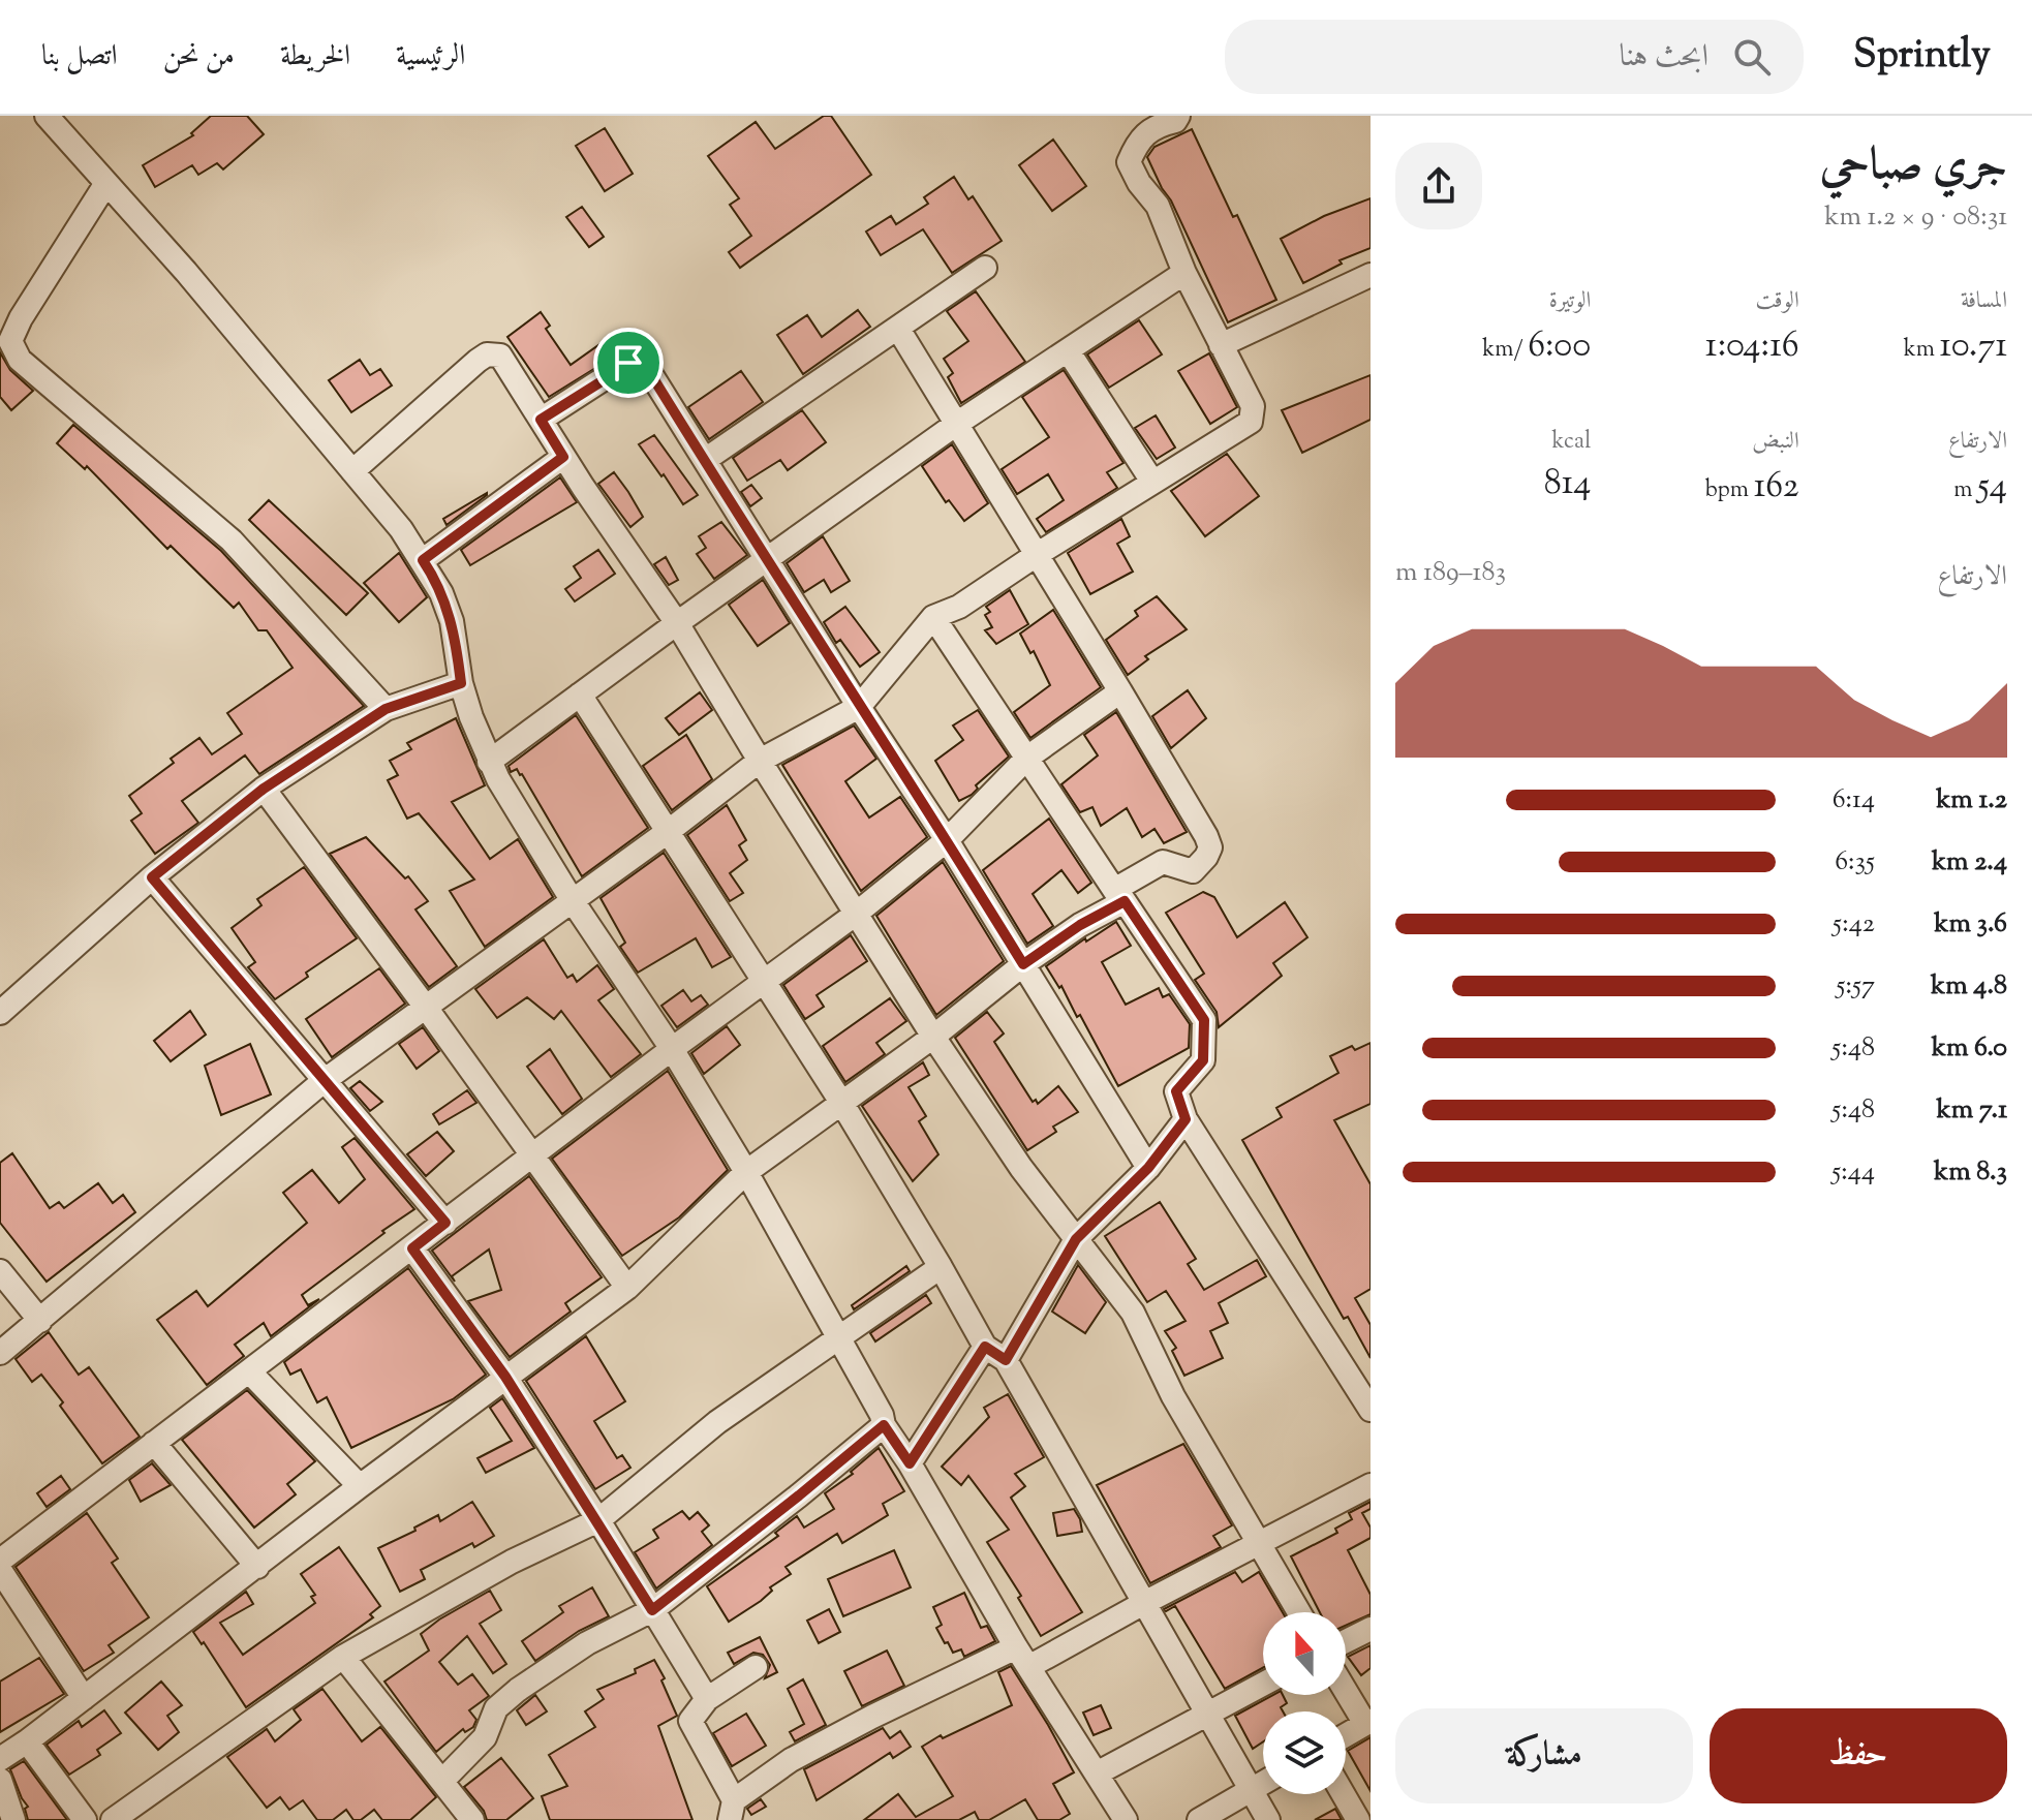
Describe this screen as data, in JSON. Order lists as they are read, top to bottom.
{
  "north": "top",
  "page": {
    "header": "Sprintly",
    "search": "ابحث هنا",
    "nav": [
      "الرئيسية",
      "الخريطة",
      "من نحن",
      "اتصل بنا"
    ],
    "heading": ["جري صباحي", "08:31 · 9 × 1.2 km"],
    "stats": [
      ["المسافة", "10.71 km"],
      ["الوقت", "1:04:16"],
      ["الوتيرة", "6:00 /km"],
      ["الارتفاع", "54 m"],
      ["النبض", "162 bpm"],
      ["kcal", "814"]
    ],
    "chart": ["الارتفاع", "183–189 m"],
    "list": [
      {
        "name": "1.2 km",
        "note": "6:14"
      },
      {
        "name": "2.4 km",
        "note": "6:35"
      },
      {
        "name": "3.6 km",
        "note": "5:42"
      },
      {
        "name": "4.8 km",
        "note": "5:57"
      },
      {
        "name": "6.0 km",
        "note": "5:48"
      },
      {
        "name": "7.1 km",
        "note": "5:48"
      },
      {
        "name": "8.3 km",
        "note": "5:44"
      }
    ],
    "buttons": ["حفظ", "مشاركة"]
  }
}
